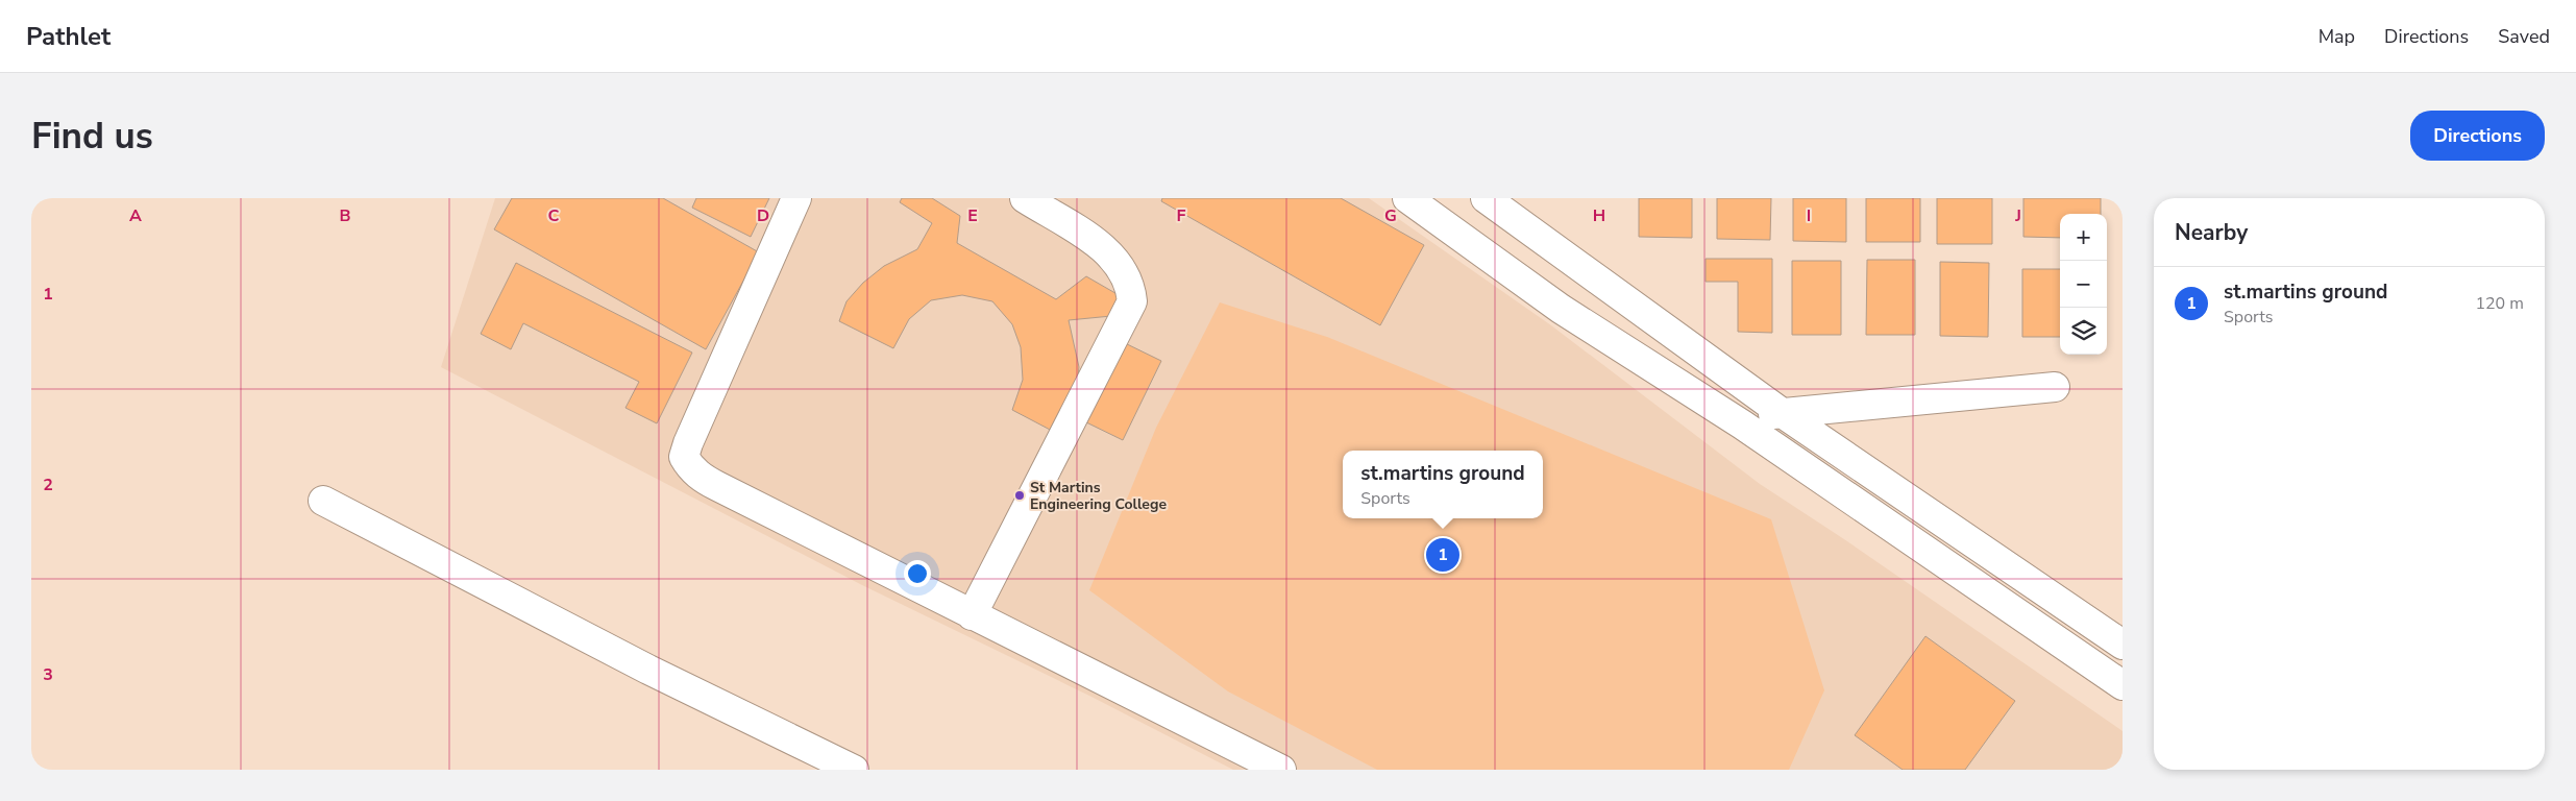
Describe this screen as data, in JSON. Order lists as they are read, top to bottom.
{
  "places": ["St Martins Engineering College"],
  "page": {
    "header": "Pathlet",
    "nav": ["Map", "Directions", "Saved"],
    "buttons": "Directions",
    "title": "Find us",
    "heading": "Nearby",
    "map_buttons": ["+", "−"],
    "list": [
      {
        "mark": "1",
        "name": "st.martins ground",
        "note": "Sports",
        "value": "120 m"
      }
    ],
    "popup": ["st.martins ground", "Sports"],
    "pins": "1"
  },
  "grid": {
    "columns": [
      "A",
      "B",
      "C",
      "D",
      "E",
      "F",
      "G",
      "H",
      "I",
      "J"
    ],
    "rows": ["1", "2", "3"]
  }
}
